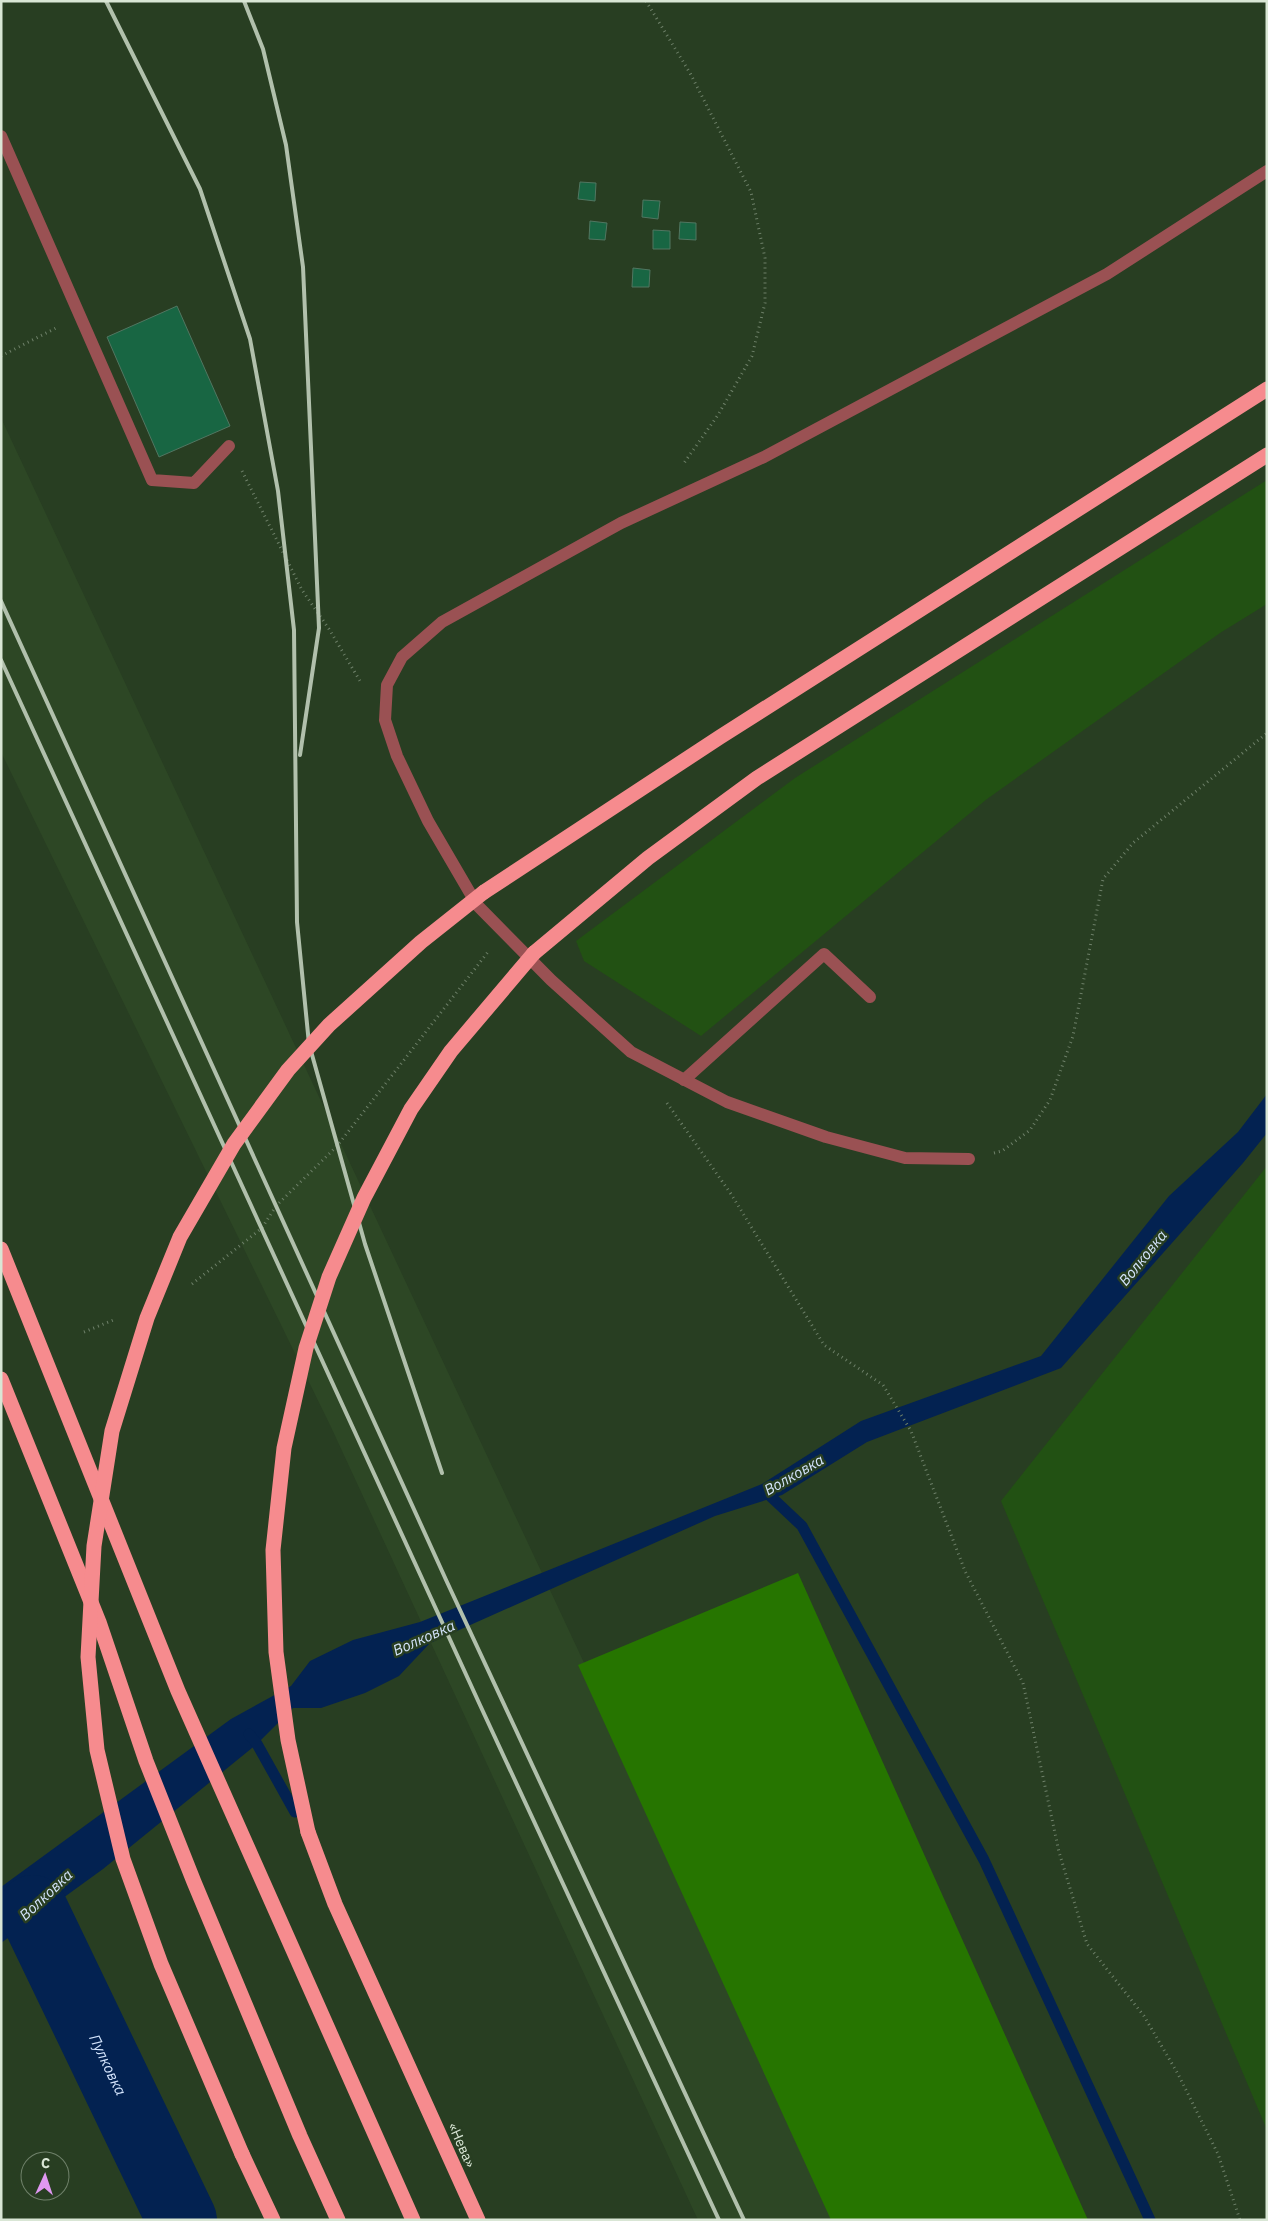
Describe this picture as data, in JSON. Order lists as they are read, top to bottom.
{
  "streets": {
    "highway": ["«Нева»"]
  },
  "water": ["Волковка", "Пулковка"],
  "north": "top"
}
